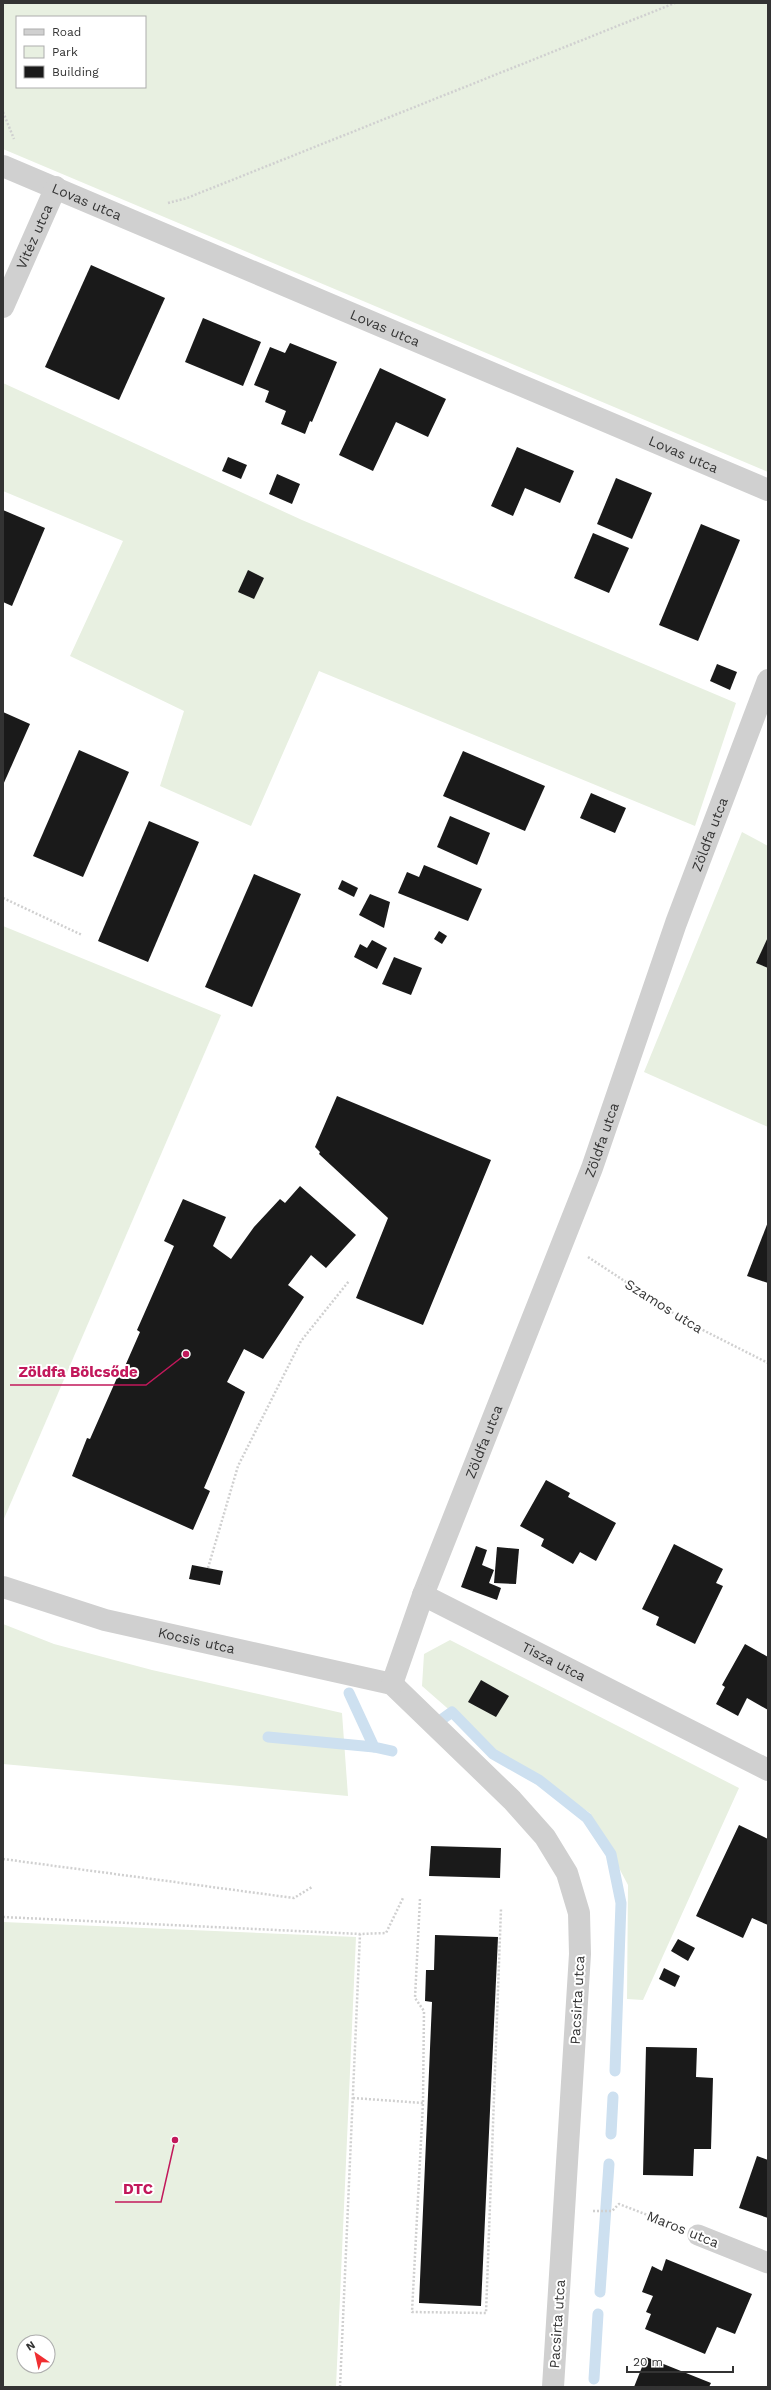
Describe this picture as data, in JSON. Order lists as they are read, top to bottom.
{
  "streets": {
    "street": [
      "Lovas utca",
      "Vitéz utca",
      "Zöldfa utca",
      "Kocsis utca",
      "Tisza utca",
      "Pacsirta utca"
    ],
    "lane": ["Maros utca"],
    "path": ["Szamos utca"]
  },
  "crossings": [
    ["Lovas utca", "Vitéz utca"],
    ["Zöldfa utca", "Szamos utca"],
    ["Zöldfa utca", "Tisza utca"],
    ["Kocsis utca", "Pacsirta utca"]
  ],
  "places": ["Zöldfa Bölcsőde", "DTC"],
  "legend": ["Road", "Park", "Building"],
  "scale_bar": "20 m",
  "north": "top left"
}
